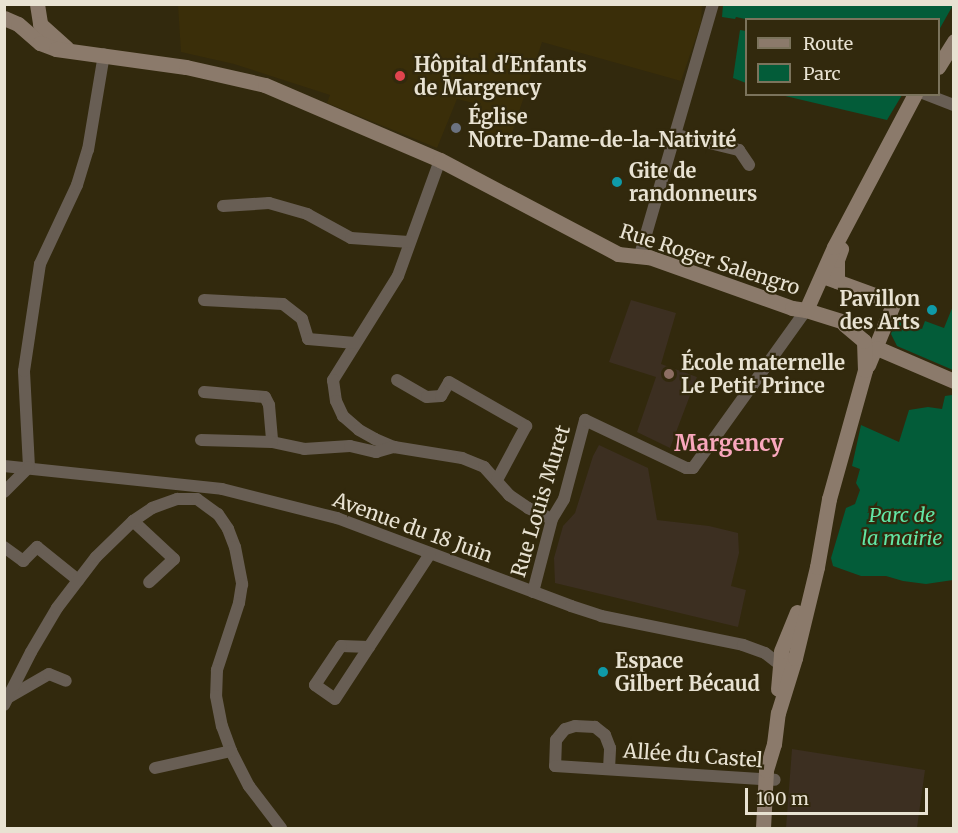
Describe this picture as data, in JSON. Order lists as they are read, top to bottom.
{
  "streets": {
    "main road": ["Rue Roger Salengro"],
    "street": ["Rue Louis Muret", "Avenue du 18 Juin", "Allée du Castel"]
  },
  "crossings": [
    ["Rue Roger Salengro", "Rue Louis Muret"],
    ["Rue Louis Muret", "Avenue du 18 Juin"]
  ],
  "districts": ["Margency"],
  "parks": ["Parc de la mairie"],
  "places": [
    "Hôpital d'Enfants de Margency",
    "Église Notre-Dame-de-la-Nativité",
    "Gite de randonneurs",
    "Pavillon des Arts",
    "École maternelle Le Petit Prince",
    "Espace Gilbert Bécaud"
  ],
  "legend": ["Route", "Parc"],
  "scale_bar": "100 m"
}
